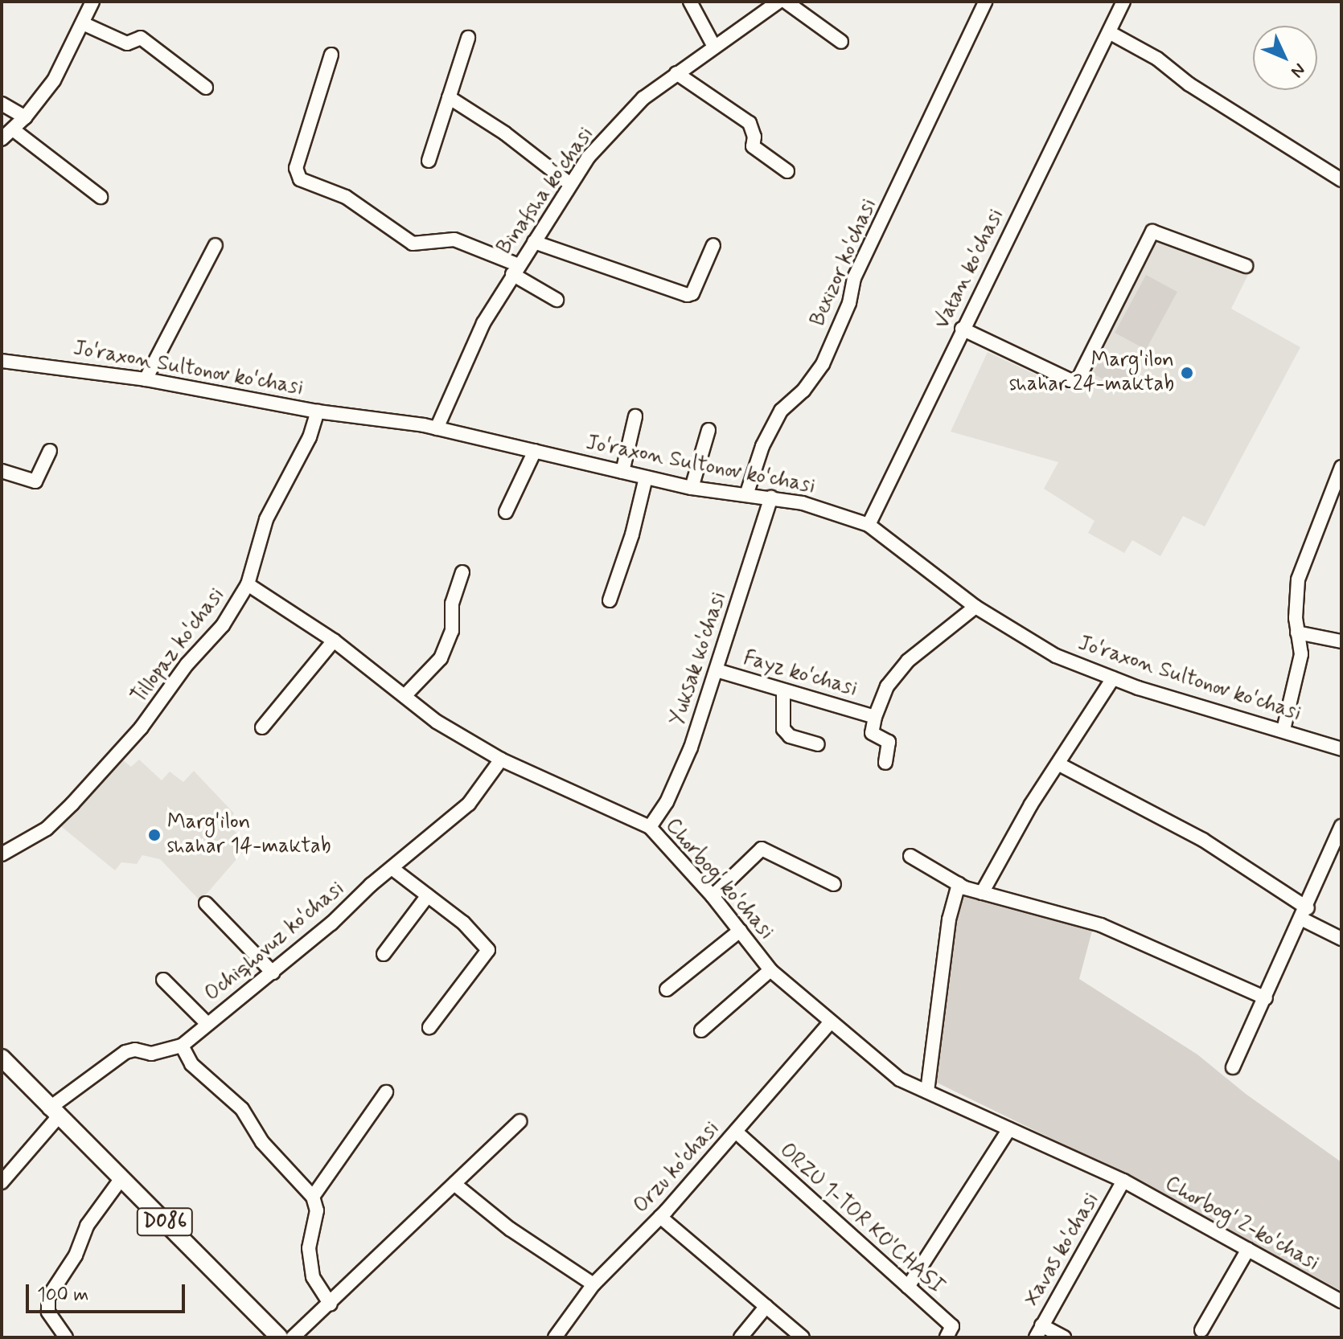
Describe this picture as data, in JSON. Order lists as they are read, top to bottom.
{
  "streets": {
    "main road": ["D086"],
    "street": [
      "Binafsha koʻchasi",
      "Bexizor koʻchasi",
      "Vatan koʻchasi",
      "Joʻraxon Sultonov koʻchasi",
      "Tillopaz koʻchasi",
      "Yuksak koʻchasi",
      "Fayz koʻchasi",
      "Chorbogʻ koʻchasi",
      "Ochiqhovuz koʻchasi",
      "Orzu koʻchasi",
      "ORZU 1-TOR KO'CHASI",
      "Chorbogʻ 2-koʻchasi",
      "Xavas koʻchasi"
    ]
  },
  "crossings": [
    ["Binafsha koʻchasi", "Joʻraxon Sultonov koʻchasi"],
    ["Bexizor koʻchasi", "Joʻraxon Sultonov koʻchasi"],
    ["Vatan koʻchasi", "Joʻraxon Sultonov koʻchasi"],
    ["Joʻraxon Sultonov koʻchasi", "Tillopaz koʻchasi"],
    ["Joʻraxon Sultonov koʻchasi", "Yuksak koʻchasi"],
    ["Joʻraxon Sultonov koʻchasi", "Fayz koʻchasi"],
    ["Tillopaz koʻchasi", "Chorbogʻ koʻchasi"],
    ["Yuksak koʻchasi", "Fayz koʻchasi"],
    ["Yuksak koʻchasi", "Chorbogʻ koʻchasi"],
    ["Chorbogʻ koʻchasi", "Ochiqhovuz koʻchasi"],
    ["Chorbogʻ koʻchasi", "Orzu koʻchasi"],
    ["Chorbogʻ koʻchasi", "Chorbogʻ 2-koʻchasi"],
    ["Chorbogʻ koʻchasi", "Xavas koʻchasi"],
    ["Ochiqhovuz koʻchasi", "D086"],
    ["Orzu koʻchasi", "ORZU 1-TOR KO'CHASI"],
    ["Chorbogʻ 2-koʻchasi", "Xavas koʻchasi"]
  ],
  "places": ["Marg'ilon shahar 24-maktab", "Marg'ilon shahar 14-maktab"],
  "scale_bar": "100 m",
  "north": "bottom right"
}
